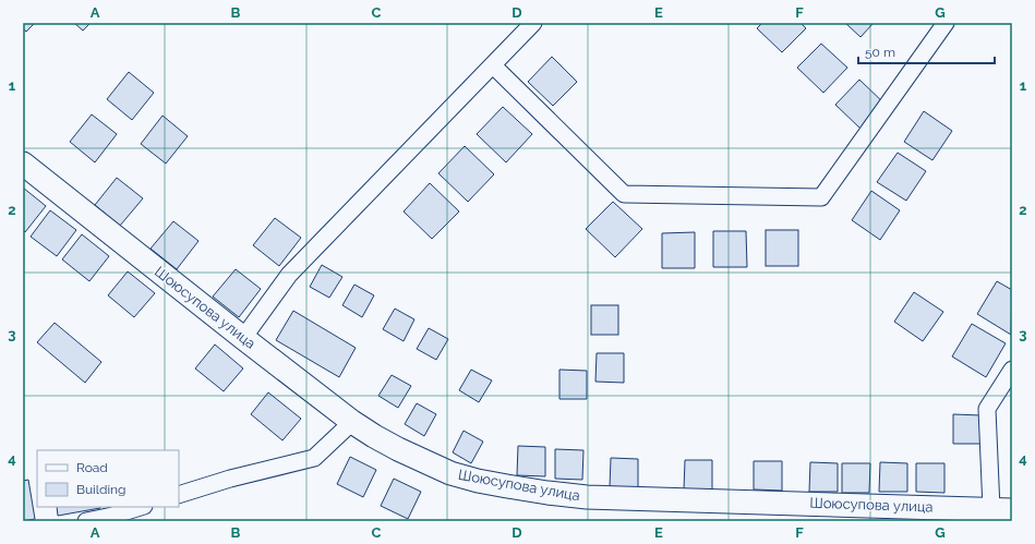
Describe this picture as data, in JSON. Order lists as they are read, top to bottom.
{
  "streets": {
    "street": ["Шоюсупова улица"]
  },
  "legend": ["Road", "Building"],
  "scale_bar": "50 m",
  "grid": {
    "columns": [
      "A",
      "B",
      "C",
      "D",
      "E",
      "F",
      "G"
    ],
    "rows": [
      "1",
      "2",
      "3",
      "4"
    ]
  }
}
